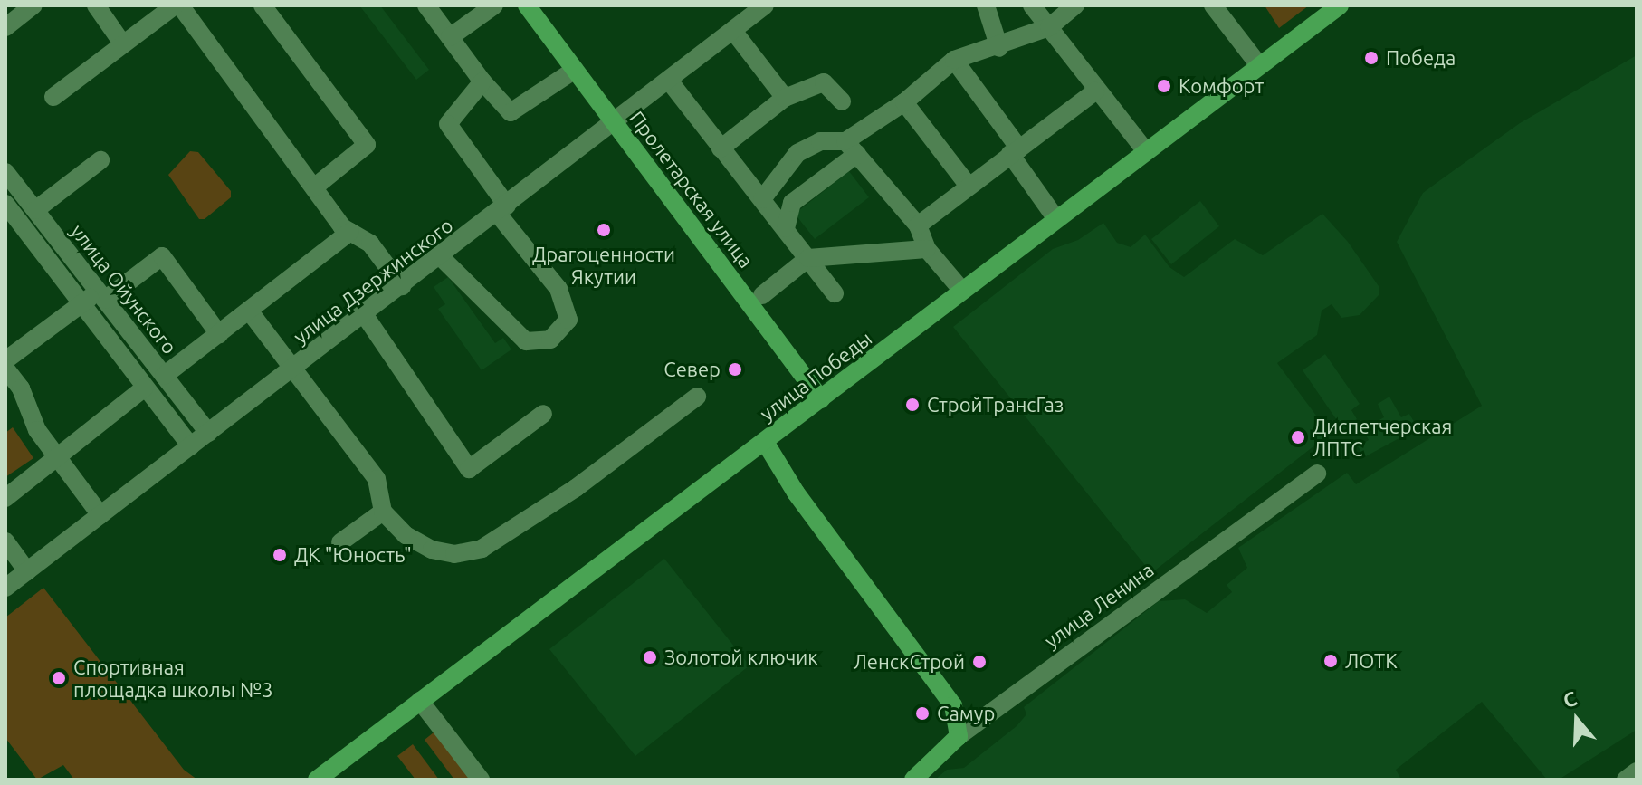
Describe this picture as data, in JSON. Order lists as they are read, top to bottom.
{
  "streets": {
    "main road": ["Пролетарская улица", "улица Победы", "улица Ленина"],
    "street": ["улица Дзержинского", "улица Ойунского"]
  },
  "crossings": [
    ["Пролетарская улица", "улица Дзержинского"],
    ["Пролетарская улица", "улица Победы"],
    ["улица Дзержинского", "улица Ойунского"]
  ],
  "places": [
    "Победа",
    "Комфорт",
    "Драгоценности Якутии",
    "Север",
    "СтройТрансГаз",
    "Диспетчерская ЛПТС",
    "ДК \"Юность\"",
    "Золотой ключик",
    "ЛОТК",
    "ЛенскСтрой",
    "Спортивная площадка школы №3",
    "Самур"
  ],
  "north": "top"
}
